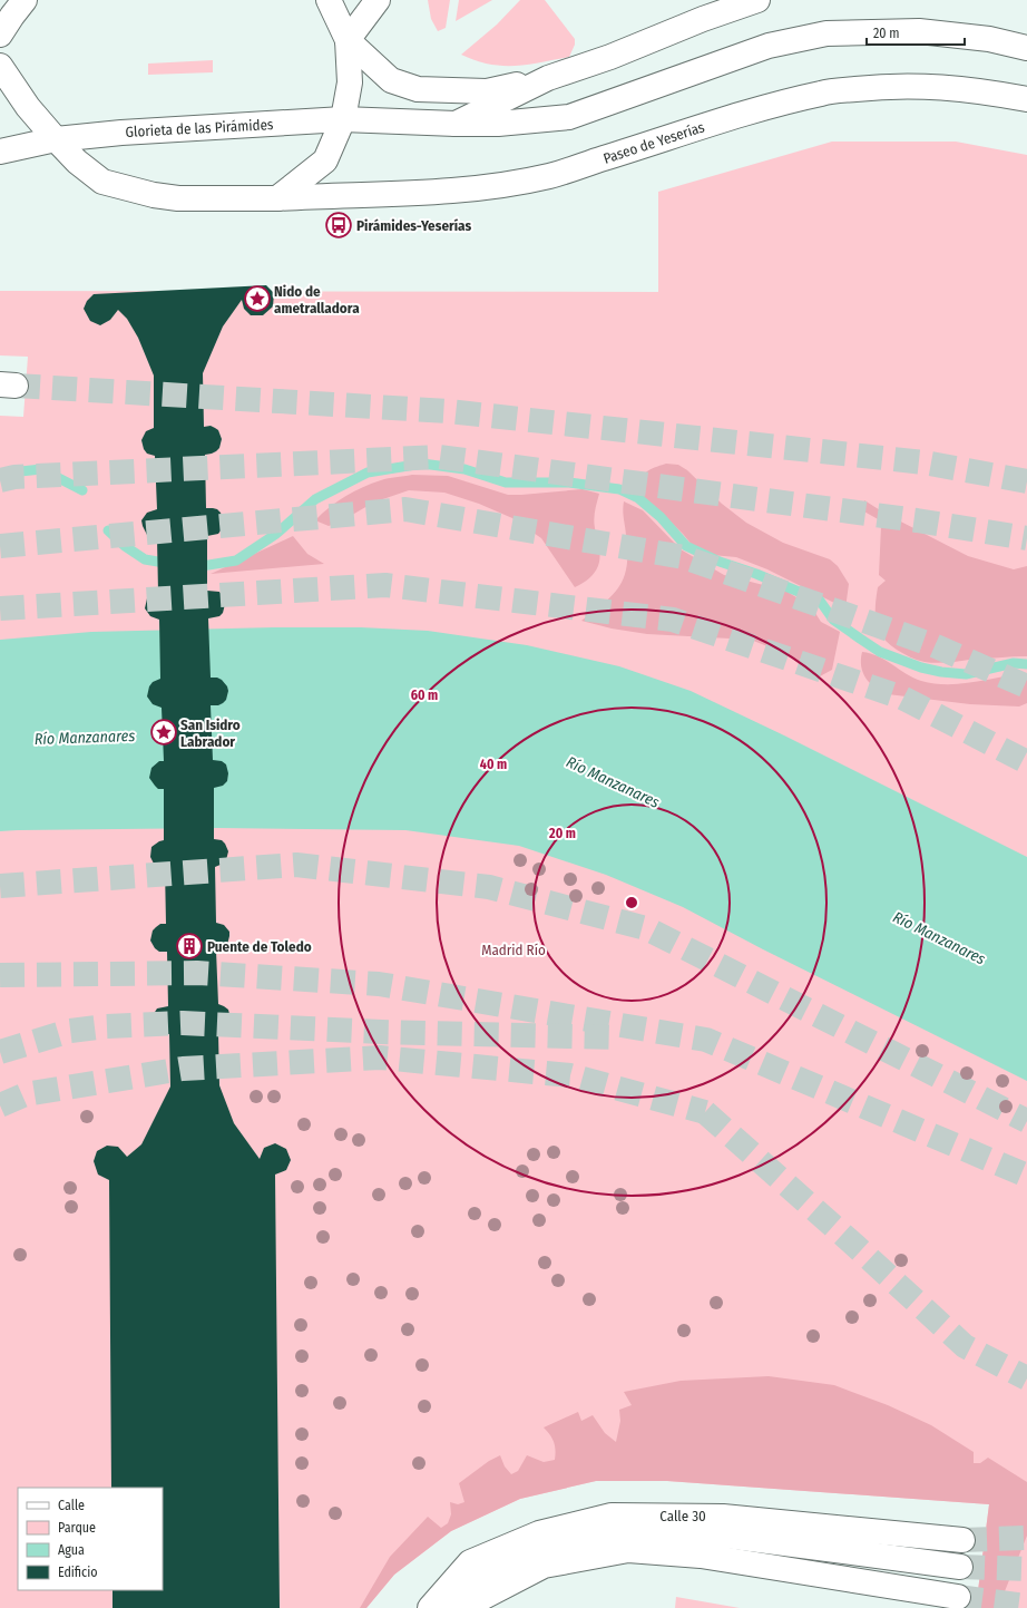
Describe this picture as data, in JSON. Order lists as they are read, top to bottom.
{
  "streets": {
    "main road": ["Glorieta de las Pirámides", "Paseo de Yeserías", "Calle 30"]
  },
  "water": ["Río Manzanares"],
  "parks": ["Madrid Río"],
  "places": {
    "bus stop": ["Pirámides-Yeserías"],
    "place": ["Nido de ametralladora", "San Isidro Labrador"],
    "building": ["Puente de Toledo"]
  },
  "legend": [
    "Calle",
    "Parque",
    "Agua",
    "Edificio"
  ],
  "scale_bar": "20 m",
  "rings": ["60 m", "40 m", "20 m"]
}
